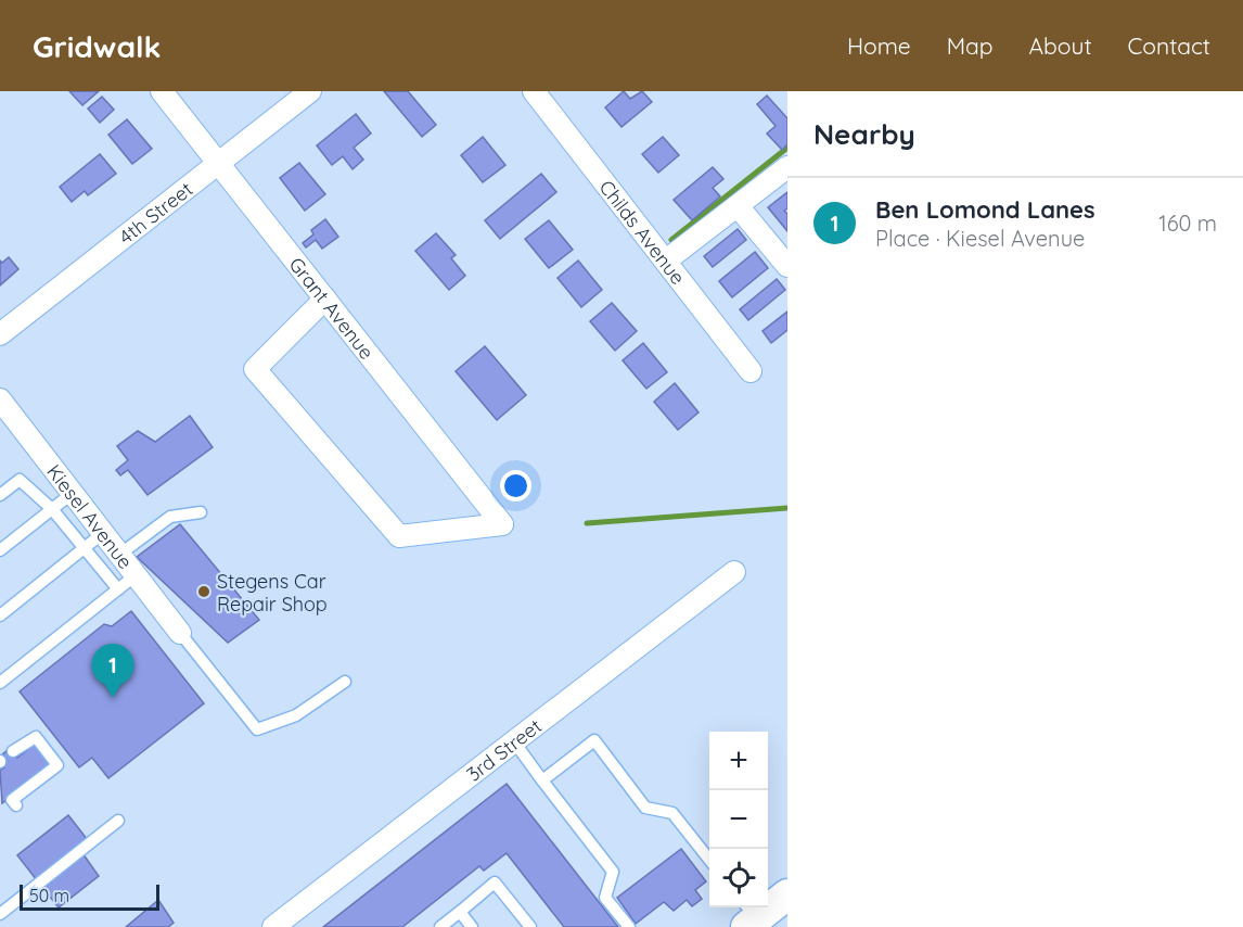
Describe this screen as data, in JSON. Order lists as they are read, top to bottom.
{
  "streets": {
    "street": [
      "4th Street",
      "Childs Avenue",
      "Grant Avenue",
      "Kiesel Avenue",
      "3rd Street"
    ]
  },
  "crossings": [
    ["4th Street", "Grant Avenue"]
  ],
  "places": ["Stegens Car Repair Shop"],
  "scale_bar": "50 m",
  "page": {
    "header": "Gridwalk",
    "nav": [
      "Home",
      "Map",
      "About",
      "Contact"
    ],
    "heading": "Nearby",
    "list": [
      {
        "mark": "1",
        "name": "Ben Lomond Lanes",
        "note": "Place · Kiesel Avenue",
        "value": "160 m"
      }
    ],
    "pins": "1",
    "map_buttons": ["+", "−"],
    "scale": "50 m"
  }
}
